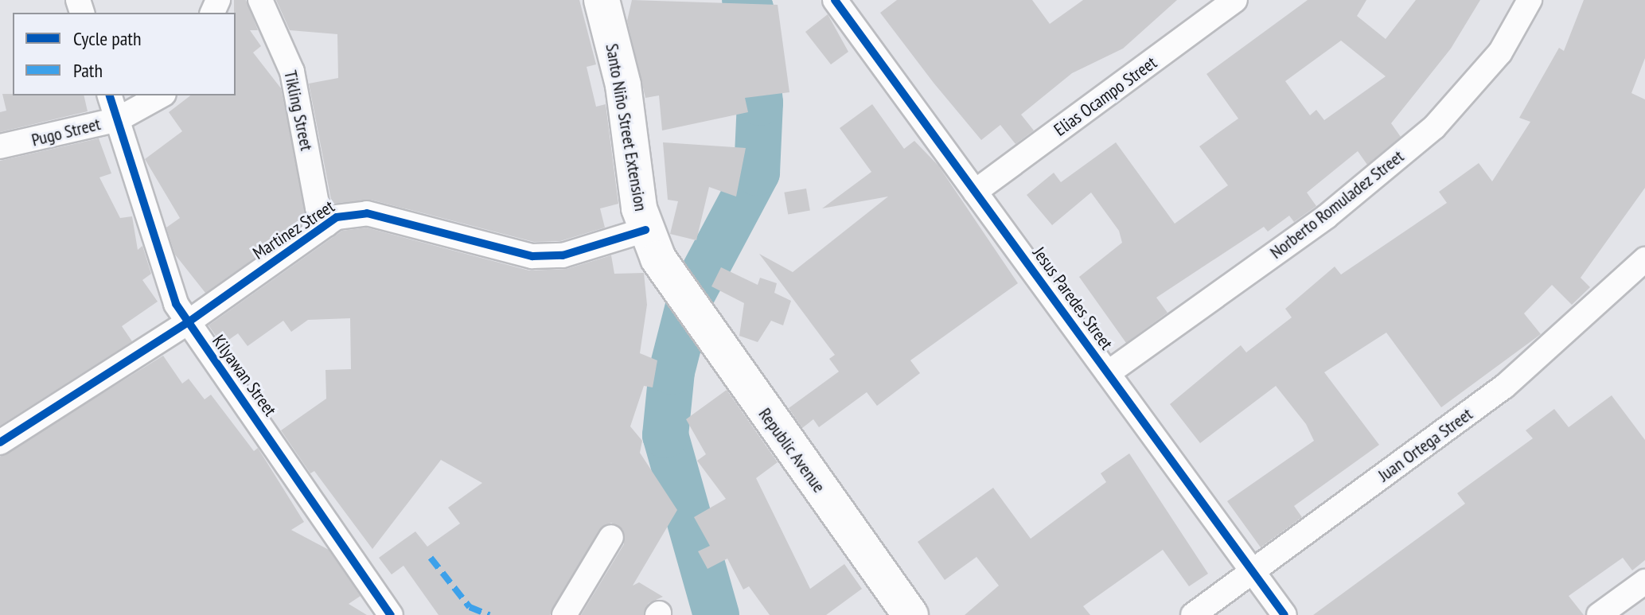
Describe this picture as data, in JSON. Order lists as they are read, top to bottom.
{
  "streets": {
    "main road": ["Santo Niño Street Extension", "Republic Avenue"],
    "street": [
      "Elias Ocampo Street",
      "Tikling Street",
      "Pugo Street",
      "Norberto Romuladez Street",
      "Martinez Street",
      "Jesus Paredes Street",
      "Kilyawan Street",
      "Juan Ortega Street"
    ]
  },
  "crossings": [
    ["Elias Ocampo Street", "Jesus Paredes Street"],
    ["Tikling Street", "Martinez Street"],
    ["Santo Niño Street Extension", "Martinez Street"],
    ["Santo Niño Street Extension", "Republic Avenue"],
    ["Pugo Street", "Kilyawan Street"],
    ["Norberto Romuladez Street", "Jesus Paredes Street"],
    ["Martinez Street", "Kilyawan Street"],
    ["Jesus Paredes Street", "Juan Ortega Street"]
  ],
  "legend": ["Cycle path", "Path"]
}
